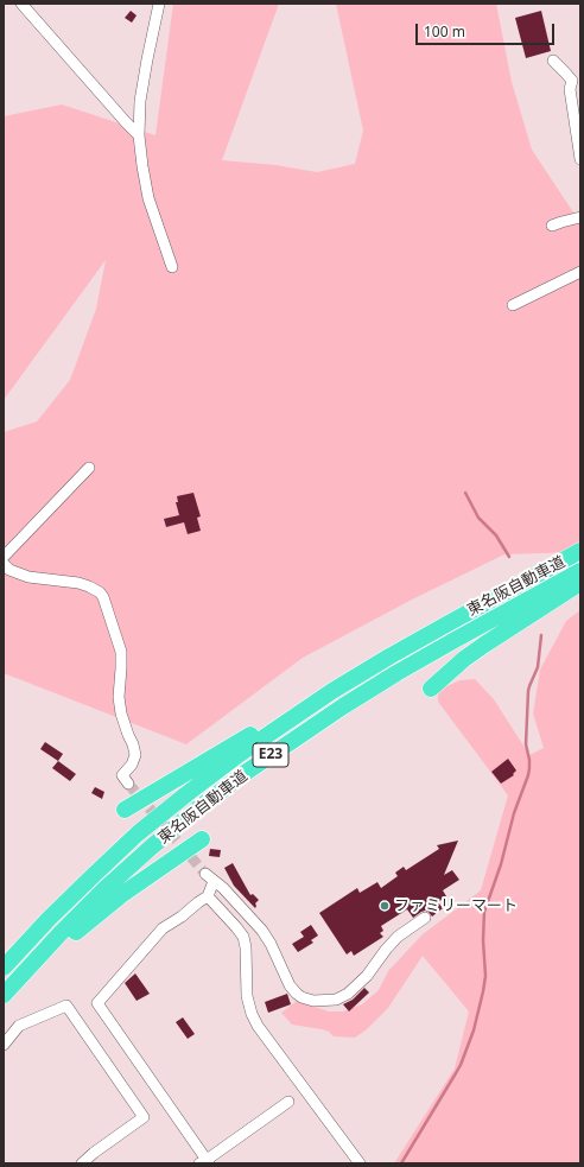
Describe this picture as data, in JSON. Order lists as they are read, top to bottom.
{
  "streets": {
    "highway": ["東名阪自動車道", "E23"]
  },
  "places": ["ファミリーマート"],
  "scale_bar": "100 m"
}
